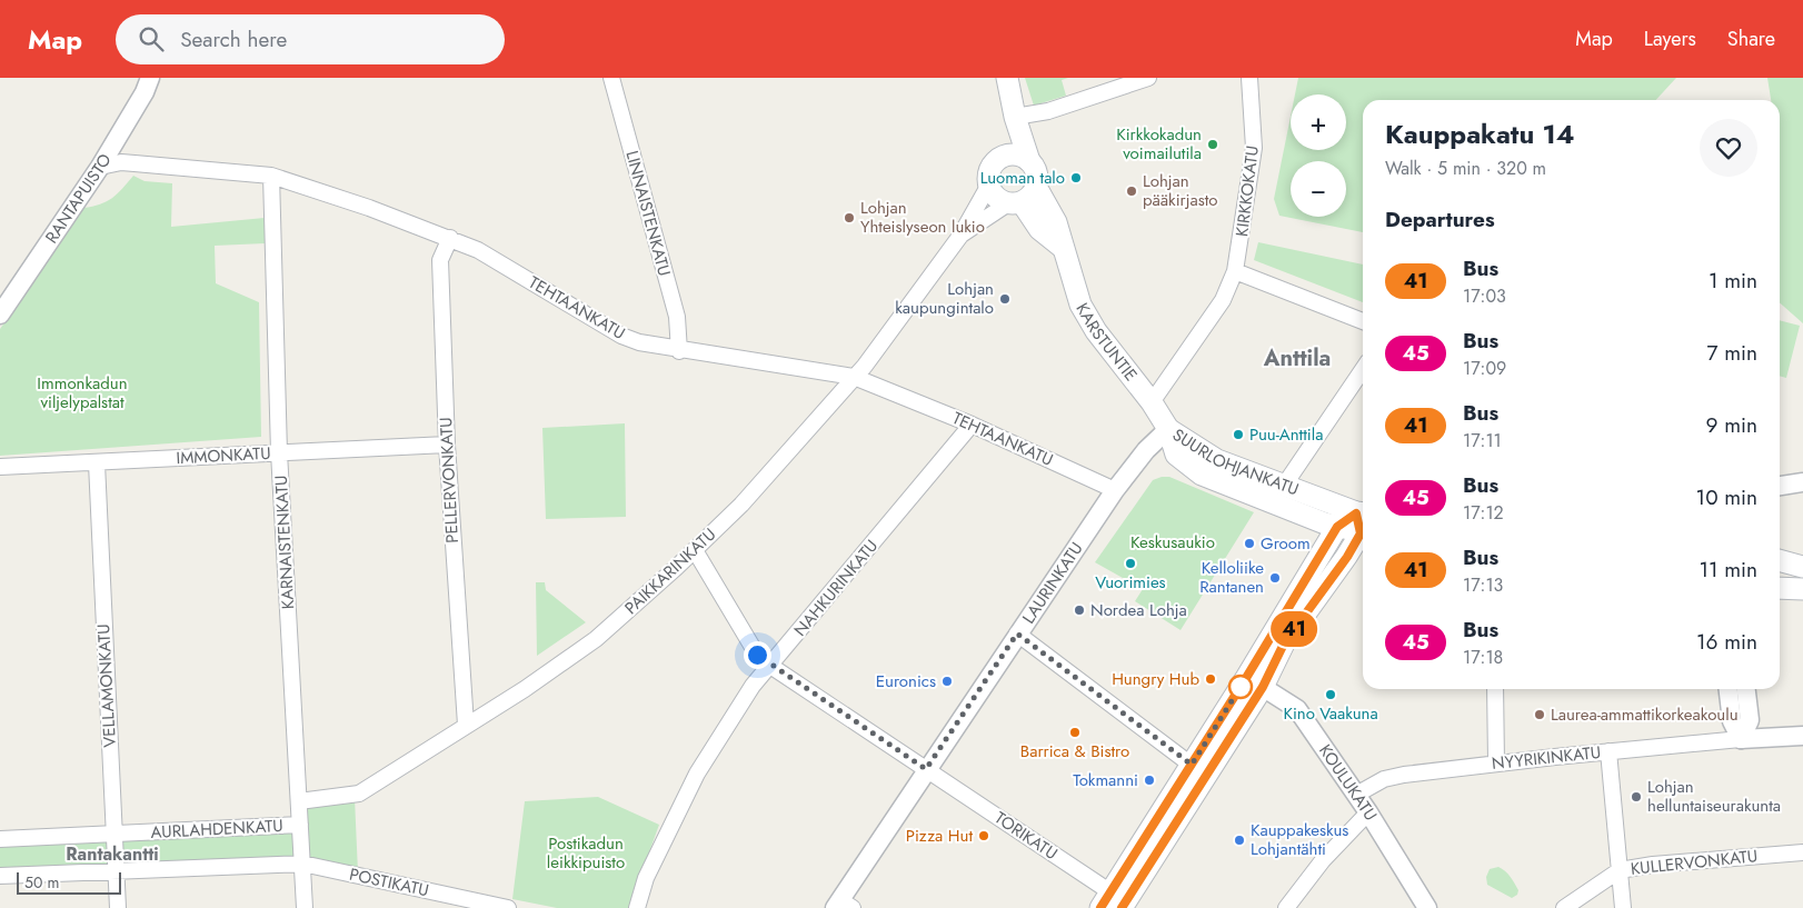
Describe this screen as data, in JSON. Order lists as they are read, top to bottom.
{
  "streets": {
    "main road": ["KARSTUNTIE", "SUURLOHJANKATU"],
    "street": [
      "KIRKKOKATU",
      "RANTAPUISTO",
      "LINNAISTENKATU",
      "TEHTAANKATU",
      "IMMONKATU",
      "PELLERVONKATU",
      "KARNAISTENKATU",
      "PAIKKARINKATU",
      "LAURINKATU",
      "NAHKURINKATU",
      "VELLAMONKATU",
      "NYYRIKINKATU",
      "KOULUKATU",
      "AURLAHDENKATU",
      "TORIKATU",
      "KULLERVONKATU",
      "POSTIKATU"
    ]
  },
  "crossings": [
    ["RANTAPUISTO", "TEHTAANKATU"],
    ["LINNAISTENKATU", "TEHTAANKATU"],
    ["TEHTAANKATU", "PELLERVONKATU"],
    ["TEHTAANKATU", "KARNAISTENKATU"],
    ["TEHTAANKATU", "PAIKKARINKATU"],
    ["TEHTAANKATU", "LAURINKATU"],
    ["TEHTAANKATU", "NAHKURINKATU"],
    ["KARSTUNTIE", "SUURLOHJANKATU"],
    ["KARSTUNTIE", "PAIKKARINKATU"],
    ["KARSTUNTIE", "LAURINKATU"],
    ["IMMONKATU", "PELLERVONKATU"],
    ["IMMONKATU", "KARNAISTENKATU"],
    ["IMMONKATU", "VELLAMONKATU"],
    ["SUURLOHJANKATU", "LAURINKATU"],
    ["PELLERVONKATU", "PAIKKARINKATU"],
    ["KARNAISTENKATU", "PAIKKARINKATU"],
    ["KARNAISTENKATU", "AURLAHDENKATU"],
    ["KARNAISTENKATU", "POSTIKATU"],
    ["LAURINKATU", "TORIKATU"],
    ["VELLAMONKATU", "AURLAHDENKATU"],
    ["NYYRIKINKATU", "KOULUKATU"]
  ],
  "districts": ["Anttila", "Rantakantti"],
  "parks": ["Immonkadun viljelypalstat", "Keskusaukio", "Postikadun leikkipuisto"],
  "places": [
    "Kirkkokadun voimailutila",
    "Luoman talo",
    "Lohjan pääkirjasto",
    "Lohjan Yhteislyseon lukio",
    "Lohjan kaupungintalo",
    "Puu-Anttila",
    "Groom",
    "Vuorimies",
    "Kelloliike Rantanen",
    "Nordea Lohja",
    "Hungry Hub",
    "Euronics",
    "Kino Vaakuna",
    "Laurea-ammattikorkeakoulu",
    "Barrica & Bistro",
    "Tokmanni",
    "Lohjan helluntaiseurakunta",
    "Pizza Hut",
    "Kauppakeskus Lohjantähti"
  ],
  "lines": ["bus line 41"],
  "scale_bar": "50 m",
  "page": {
    "header": "Map",
    "search": "Search here",
    "nav": ["Map", "Layers", "Share"],
    "on_map": "41",
    "map_buttons": ["+", "−"],
    "heading": [
      ["Kauppakatu 14", "Walk · 5 min · 320 m"],
      "Departures"
    ],
    "list": [
      {
        "mark": "41",
        "name": "Bus",
        "note": "17:03",
        "value": "1 min"
      },
      {
        "mark": "45",
        "name": "Bus",
        "note": "17:09",
        "value": "7 min"
      },
      {
        "mark": "41",
        "name": "Bus",
        "note": "17:11",
        "value": "9 min"
      },
      {
        "mark": "45",
        "name": "Bus",
        "note": "17:12",
        "value": "10 min"
      },
      {
        "mark": "41",
        "name": "Bus",
        "note": "17:13",
        "value": "11 min"
      },
      {
        "mark": "45",
        "name": "Bus",
        "note": "17:18",
        "value": "16 min"
      }
    ],
    "scale": "50 m"
  }
}
